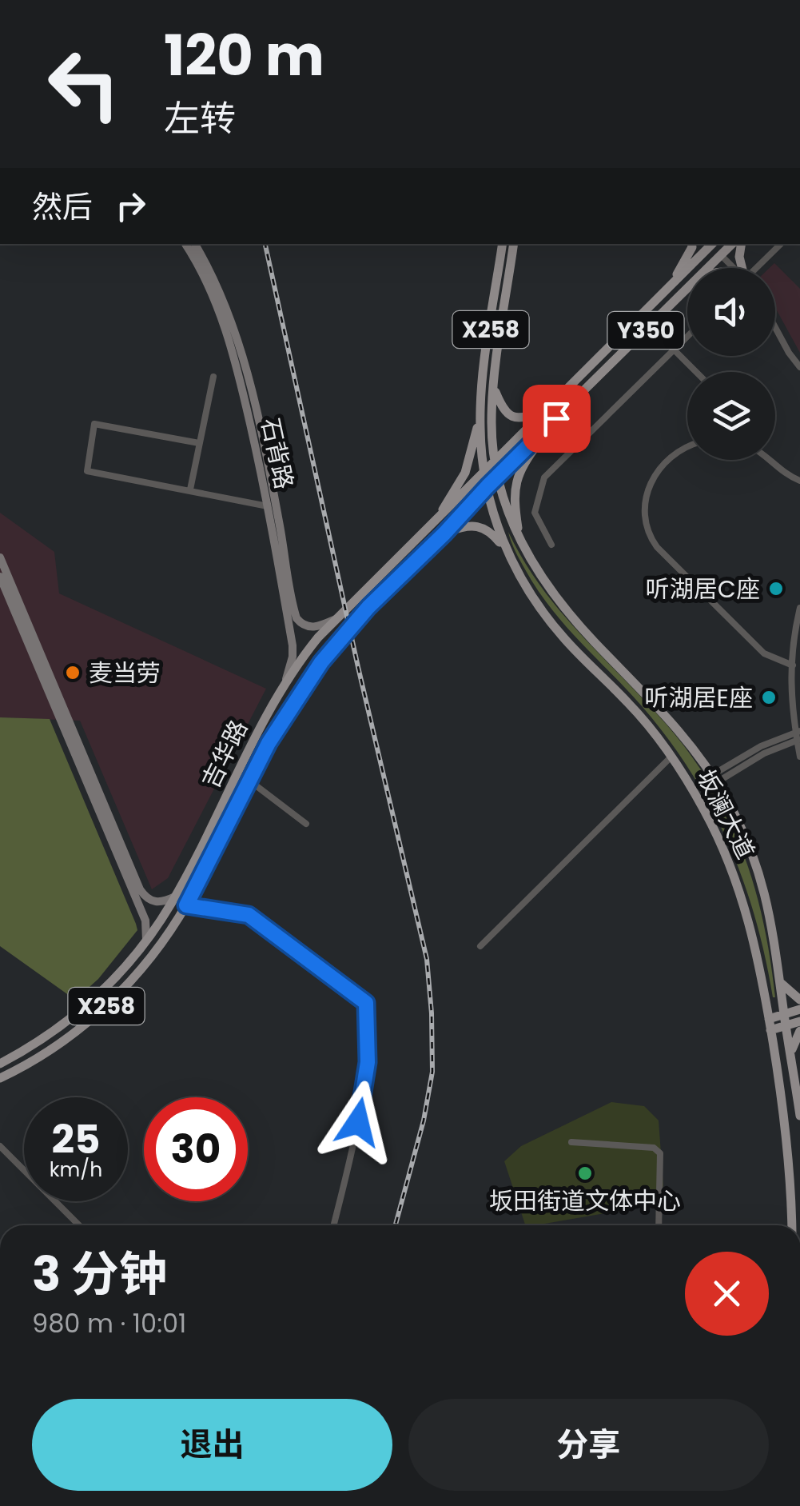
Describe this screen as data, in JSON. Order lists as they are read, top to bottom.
{
  "streets": {
    "main road": [
      "X258",
      "Y350",
      "石背路",
      "吉华路",
      "坂澜大道"
    ]
  },
  "crossings": [
    ["X258", "Y350"],
    ["X258", "吉华路"],
    ["X258", "坂澜大道"],
    ["Y350", "吉华路"],
    ["Y350", "坂澜大道"],
    ["石背路", "吉华路"],
    ["吉华路", "坂澜大道"]
  ],
  "places": [
    "听湖居C座",
    "麦当劳",
    "听湖居E座",
    "坂田街道文体中心"
  ],
  "page": {
    "turn": ["120 m", "左转"],
    "then": "然后",
    "speed": "25 km/h",
    "limit": "30",
    "heading": ["3 分钟", "980 m · 10:01"],
    "buttons": ["退出", "分享"]
  }
}
